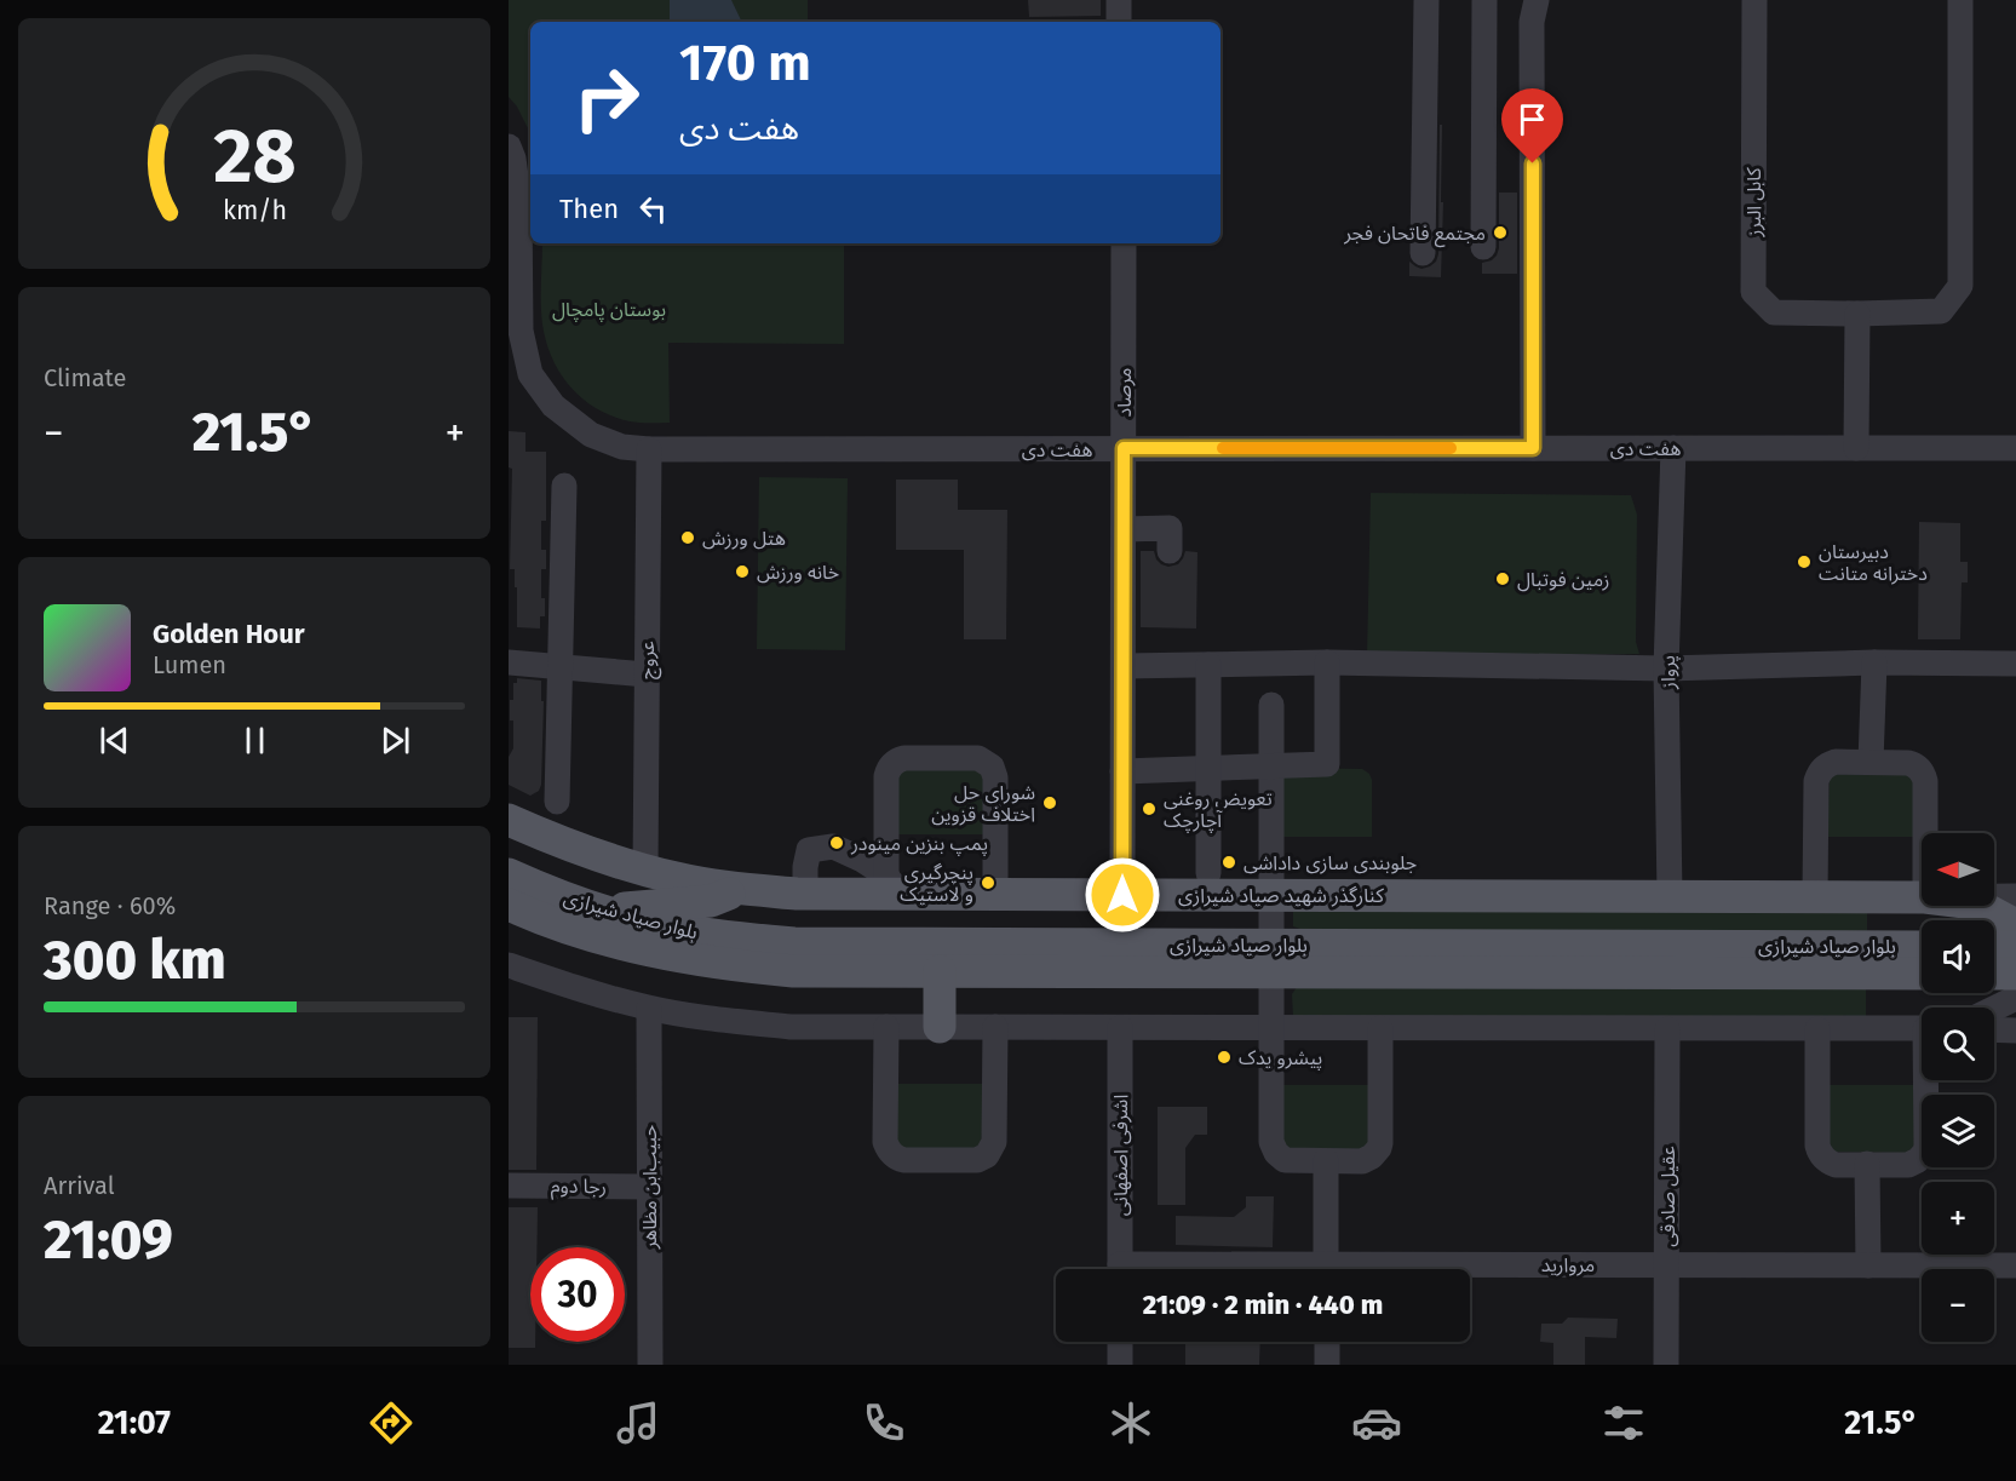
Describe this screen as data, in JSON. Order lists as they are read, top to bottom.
{
  "streets": {
    "main road": ["کنارگذر شهید صیاد شیرازی", "بلوار صیاد شیرازی"],
    "street": [
      "کابل البرز",
      "مرصاد",
      "هفت دی",
      "عروج",
      "پرواز",
      "اشرفی اصفهانی",
      "رجا دوم",
      "حبیب‌ابن مظاهر",
      "عقیل صادقی",
      "مروارید"
    ]
  },
  "crossings": [
    ["مرصاد", "هفت دی"],
    ["مرصاد", "کنارگذر شهید صیاد شیرازی"],
    ["هفت دی", "عروج"],
    ["هفت دی", "پرواز"],
    ["عروج", "کنارگذر شهید صیاد شیرازی"],
    ["پرواز", "کنارگذر شهید صیاد شیرازی"],
    ["رجا دوم", "حبیب‌ابن مظاهر"],
    ["عقیل صادقی", "مروارید"]
  ],
  "parks": ["بوستان پامچال"],
  "places": [
    "مجتمع فاتحان فجر",
    "هتل ورزش",
    "دبیرستان دخترانه متانت",
    "خانه ورزش",
    "زمین فوتبال",
    "شورای حل اختلاف قزوین",
    "تعویض روغنی آچارچک",
    "پمپ بنزین مینودر",
    "جلوبندی سازی داداشی",
    "پنچرگیری و لاستیک",
    "پیشرو یدک"
  ],
  "north": "left",
  "page": {
    "turn": ["170 m", "هفت دی"],
    "then": "Then",
    "tile": [
      "Climate",
      ["Range · 60%", "300 km"],
      ["Arrival", "21:09"]
    ],
    "heat": ["−", "21.5°", "+"],
    "song": ["Golden Hour", "Lumen"],
    "map_buttons": ["+", "−"],
    "limit": "30",
    "trip": "21:09 · 2 min · 440 m",
    "tabs": ["21:07", "21.5°"],
    "gauge": ["28", "km/h"]
  }
}
